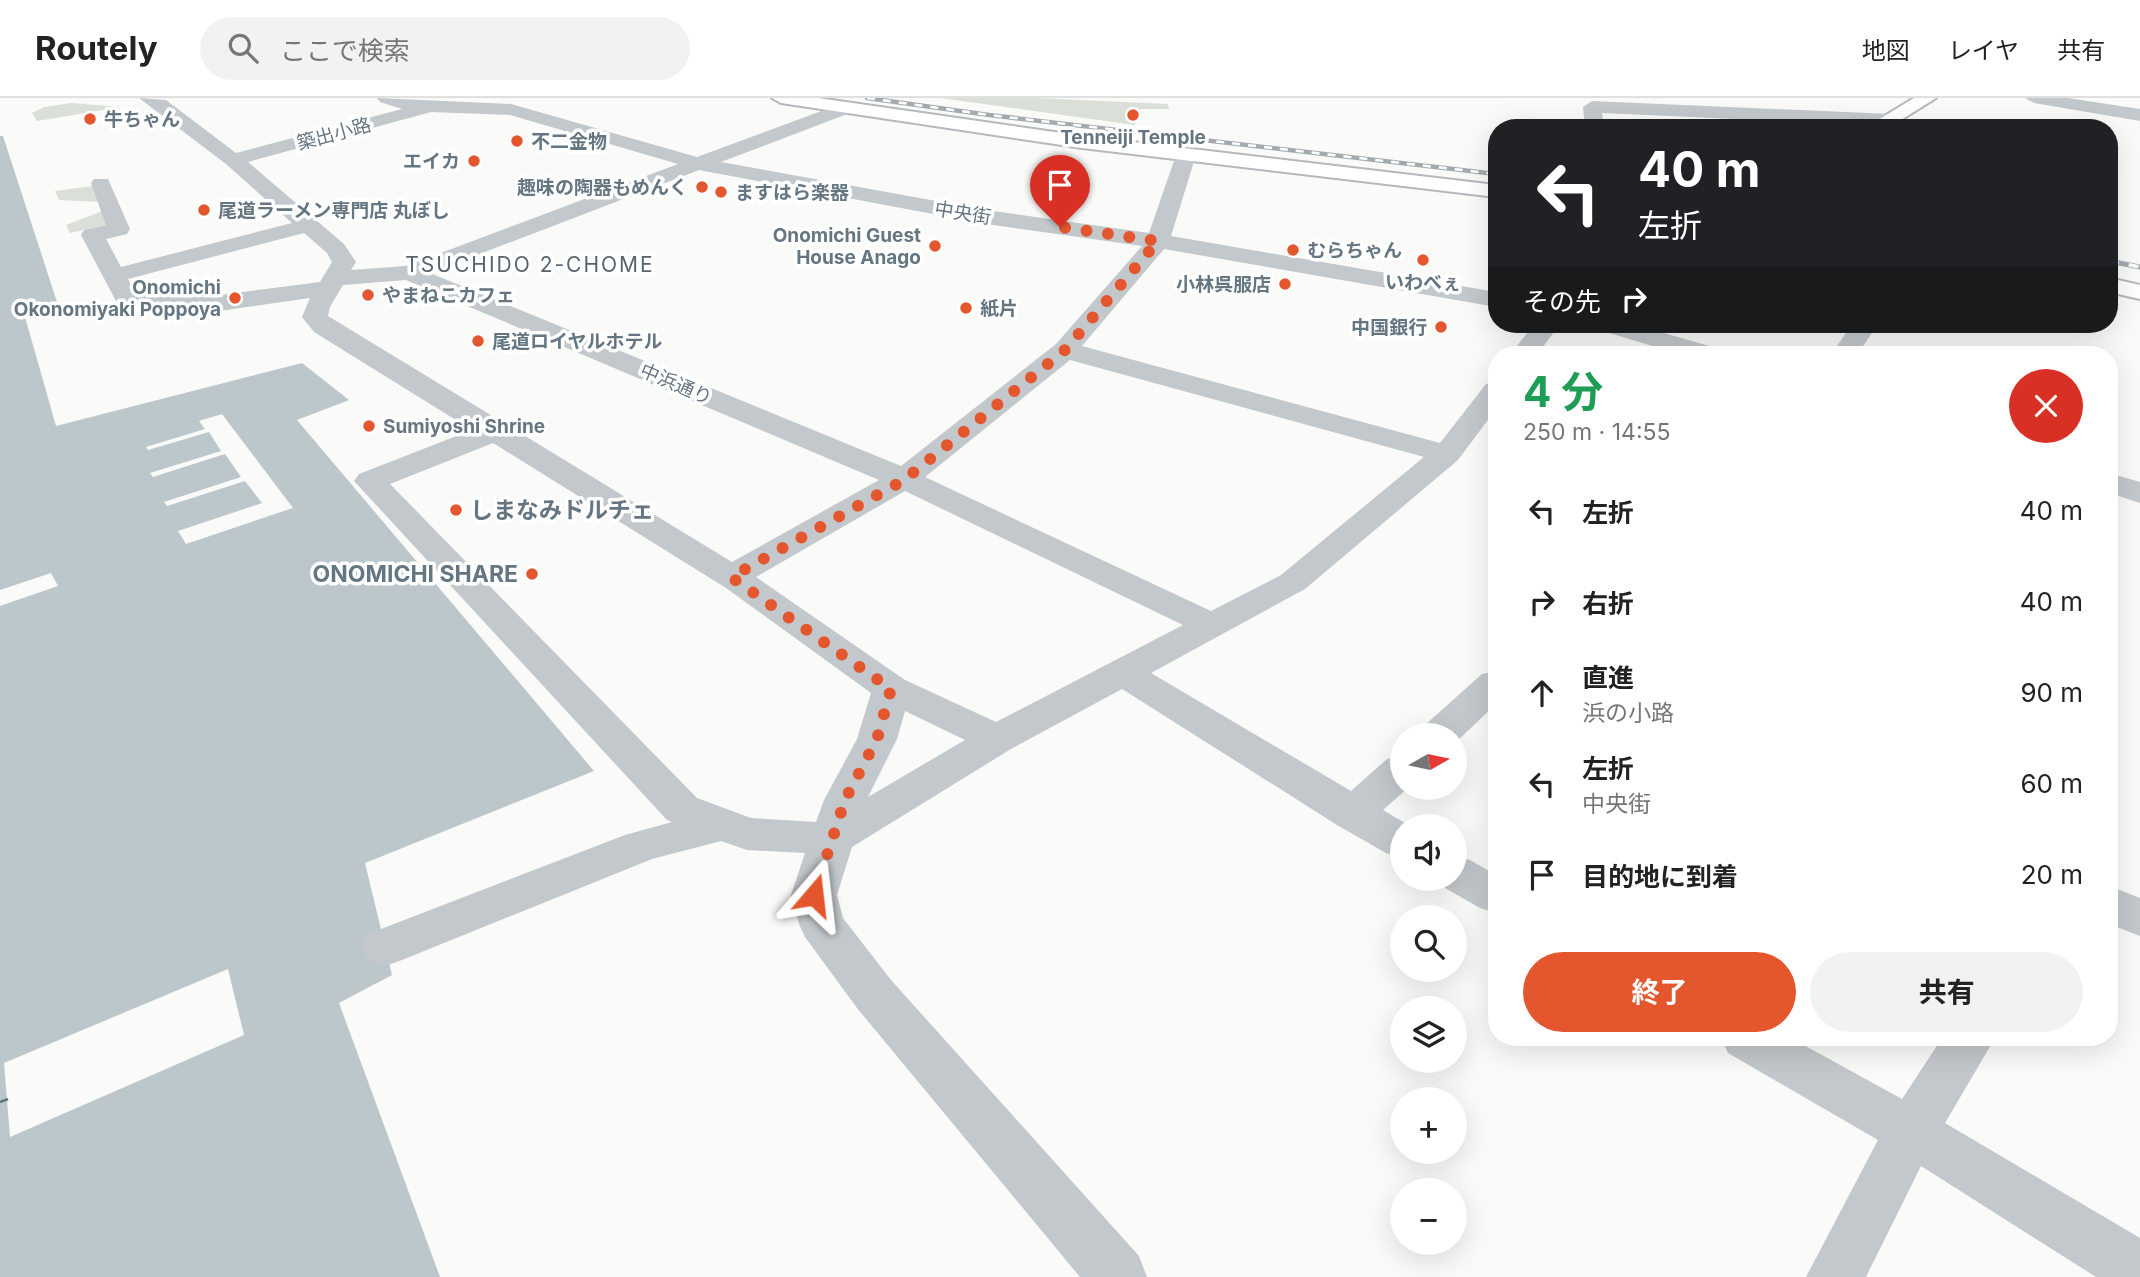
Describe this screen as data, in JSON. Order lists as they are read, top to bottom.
{
  "streets": {
    "street": ["築出小路", "中央街", "中浜通り"]
  },
  "crossings": [
    ["築出小路", "中央街"]
  ],
  "districts": ["TSUCHIDO 2-CHOME"],
  "places": [
    "Tenneiji Temple",
    "牛ちゃん",
    "不二金物",
    "エイカ",
    "趣味の陶器もめんく",
    "ますはら楽器",
    "尾道ラーメン専門店 丸ぼし",
    "Onomichi Guest House Anago",
    "むらちゃん",
    "いわべぇ",
    "小林呉服店",
    "やまねこカフェ",
    "Onomichi Okonomiyaki Poppoya",
    "紙片",
    "中国銀行",
    "尾道ロイヤルホテル",
    "Sumiyoshi Shrine",
    "しまなみドルチェ",
    "ONOMICHI SHARE"
  ],
  "north": "right",
  "page": {
    "header": "Routely",
    "search": "ここで検索",
    "nav": ["地図", "レイヤ", "共有"],
    "turn": ["40 m", "左折"],
    "then": "その先",
    "heading": ["4 分", "250 m · 14:55"],
    "list": [
      {
        "name": "左折",
        "value": "40 m"
      },
      {
        "name": "右折",
        "value": "40 m"
      },
      {
        "name": "直進",
        "note": "浜の小路",
        "value": "90 m"
      },
      {
        "name": "左折",
        "note": "中央街",
        "value": "60 m"
      },
      {
        "name": "目的地に到着",
        "value": "20 m"
      }
    ],
    "map_buttons": ["+", "−"],
    "buttons": ["終了", "共有"]
  }
}
